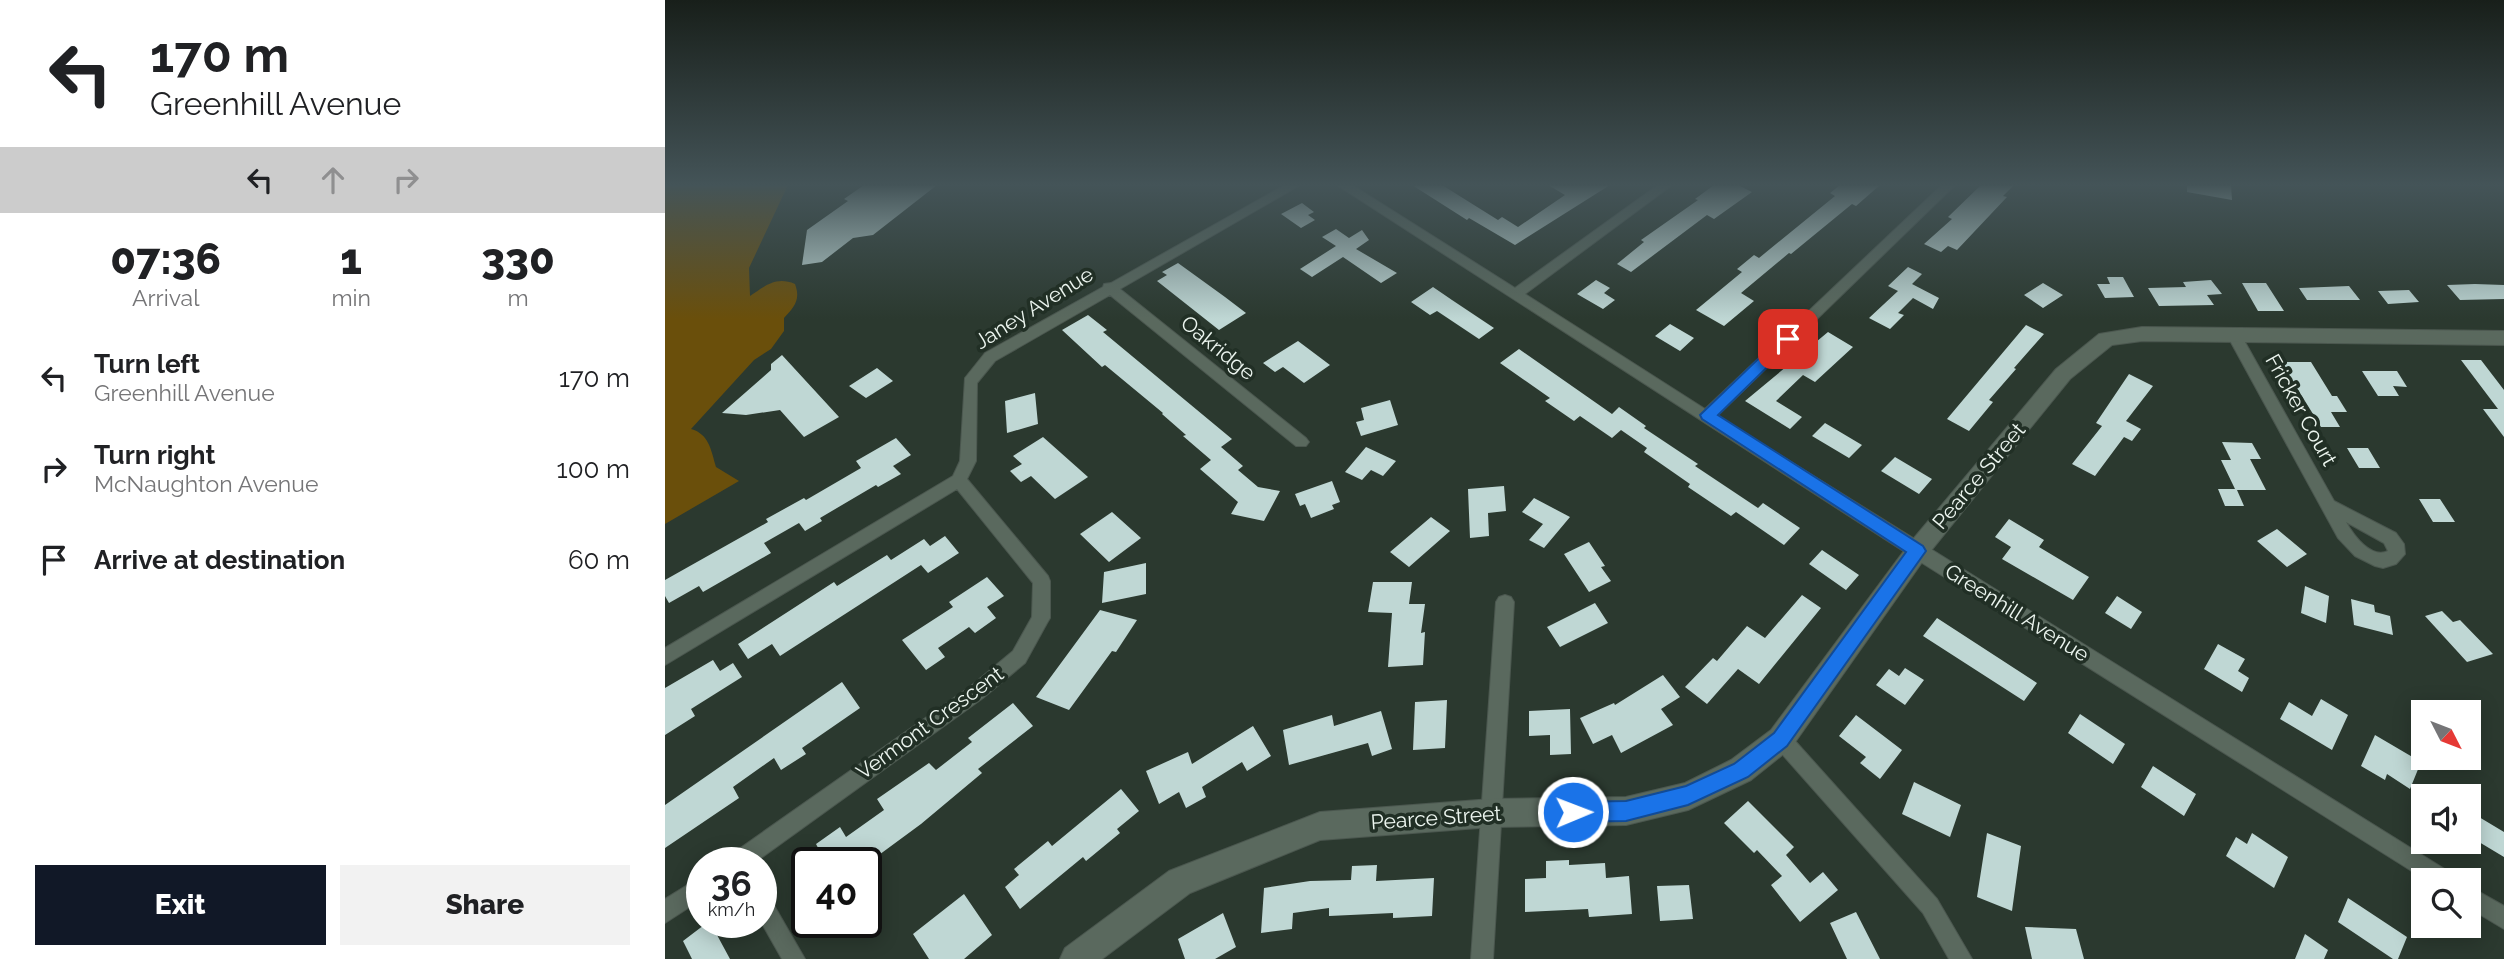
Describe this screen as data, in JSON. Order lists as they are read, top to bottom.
{
  "streets": {
    "street": [
      "Janey Avenue",
      "Oakridge",
      "Fricker Court",
      "Pearce Street",
      "Greenhill Avenue",
      "Vermont Crescent"
    ]
  },
  "crossings": [
    ["Janey Avenue", "Oakridge"],
    ["Janey Avenue", "Vermont Crescent"],
    ["Fricker Court", "Pearce Street"],
    ["Pearce Street", "Greenhill Avenue"]
  ],
  "north": "bottom right",
  "page": {
    "turn": ["170 m", "Greenhill Avenue"],
    "eta": [
      "07:36",
      "Arrival",
      "1",
      "min",
      "330",
      "m"
    ],
    "list": [
      {
        "name": "Turn left",
        "note": "Greenhill Avenue",
        "value": "170 m"
      },
      {
        "name": "Turn right",
        "note": "McNaughton Avenue",
        "value": "100 m"
      },
      {
        "name": "Arrive at destination",
        "value": "60 m"
      }
    ],
    "speed": "36 km/h",
    "limit": "40",
    "buttons": ["Exit", "Share"]
  }
}
